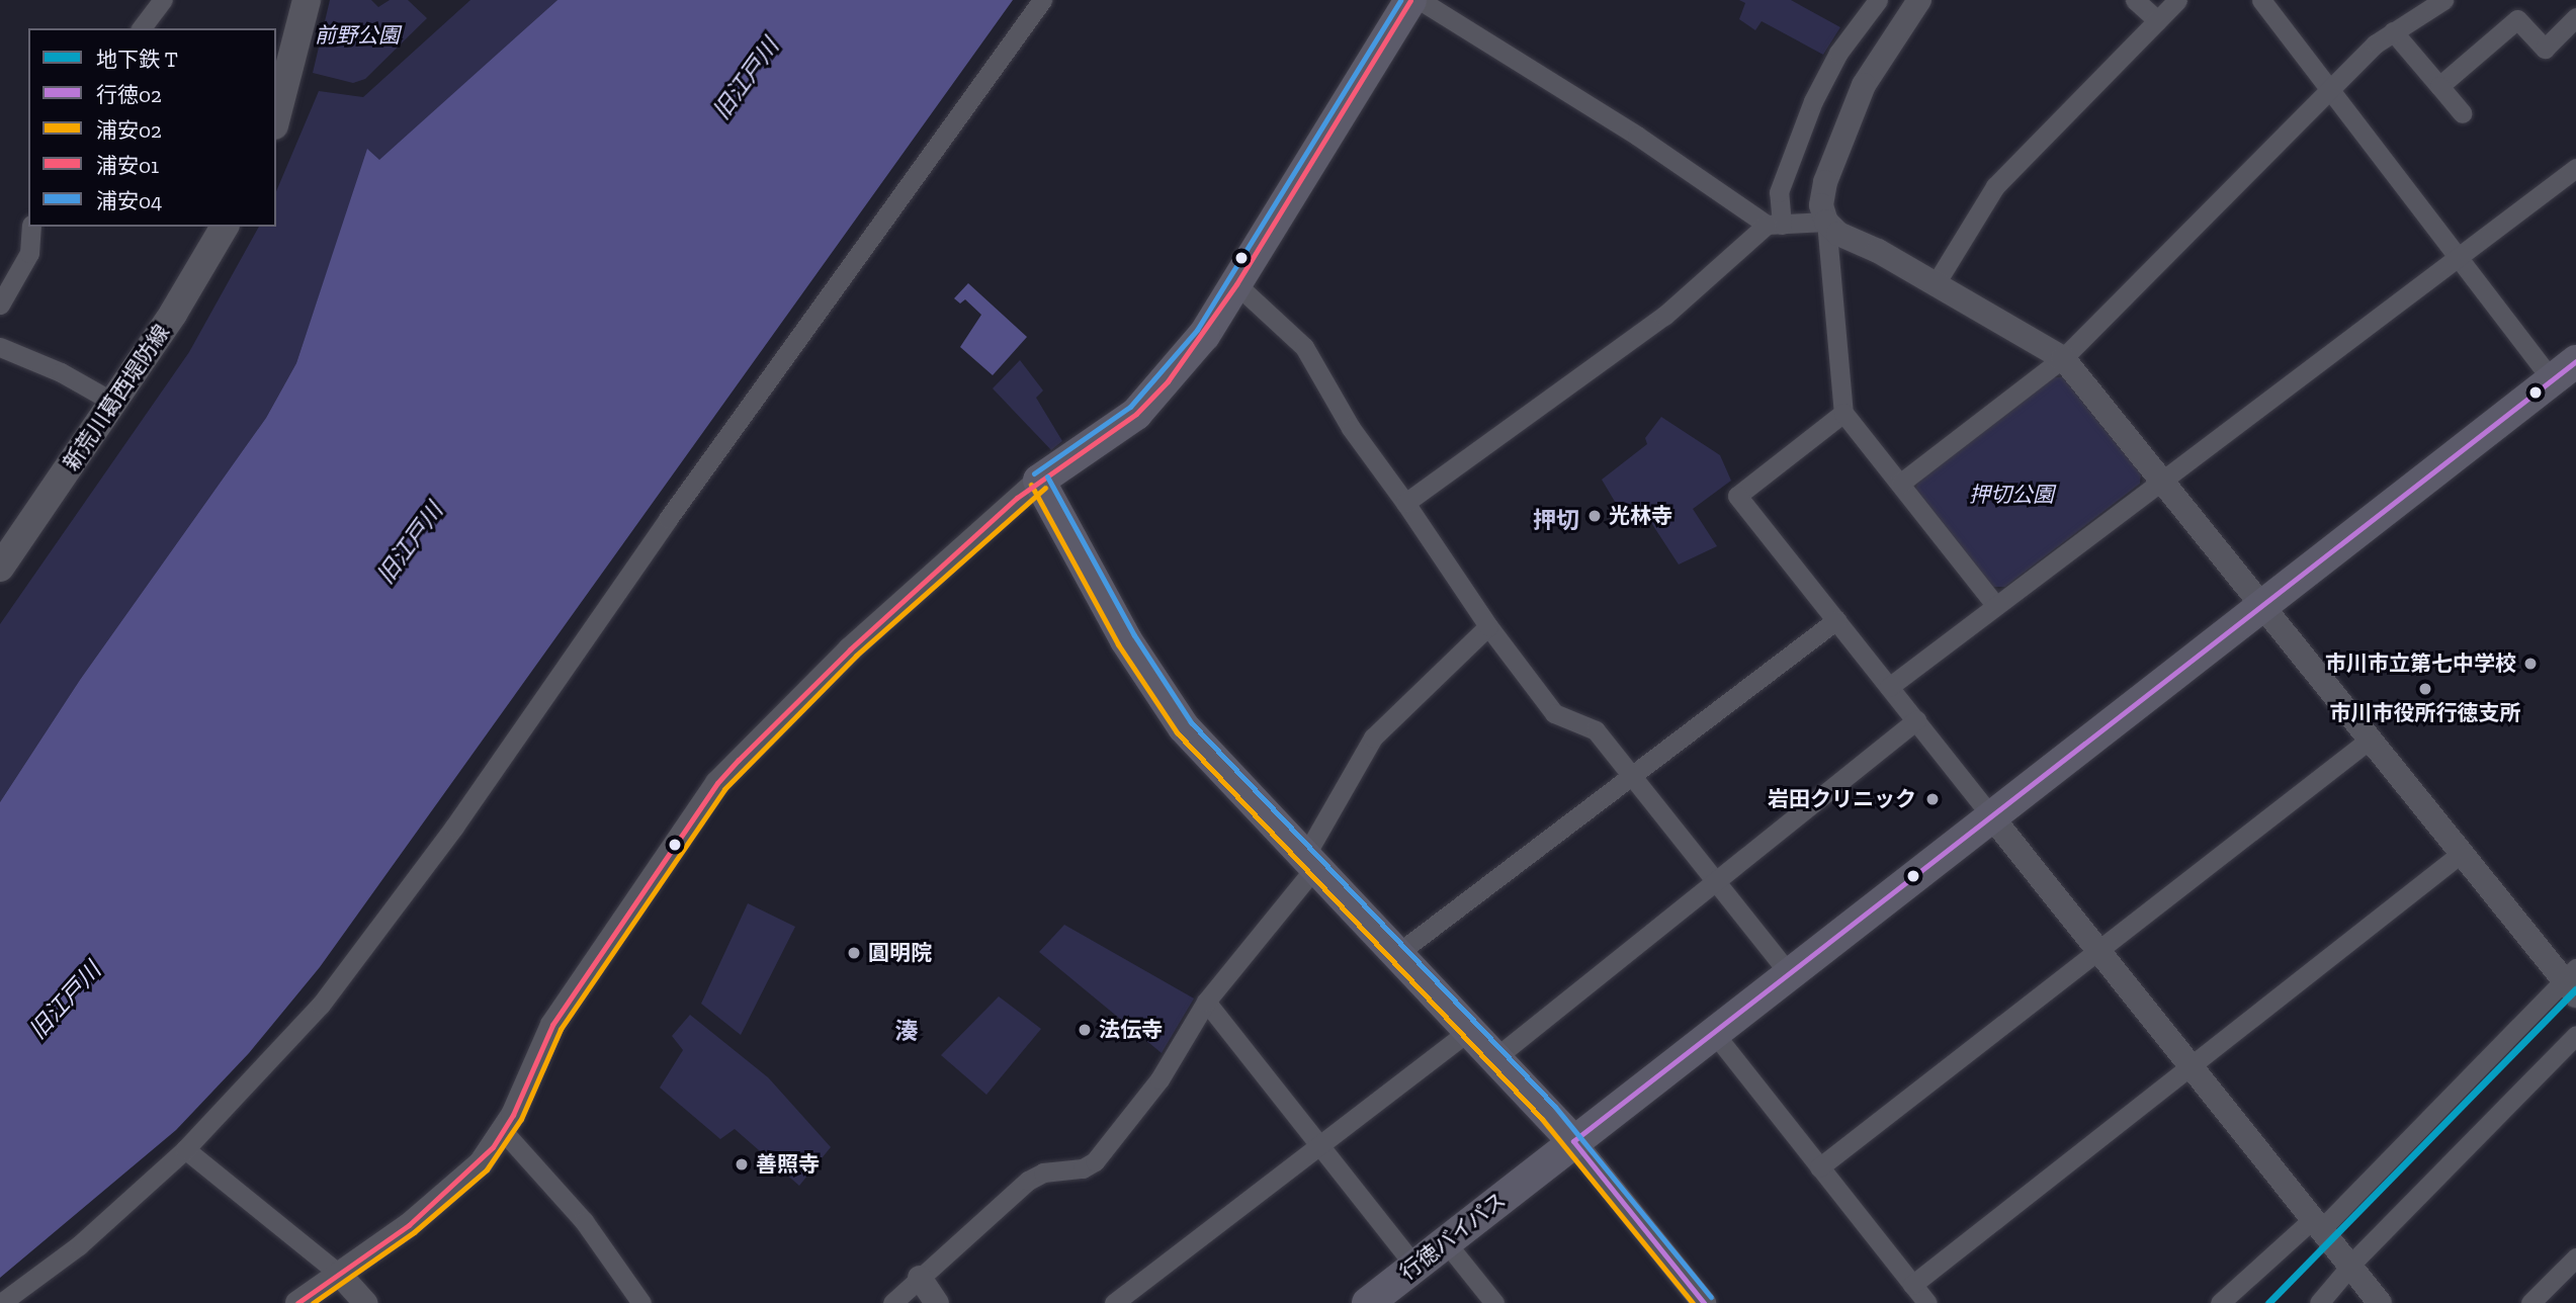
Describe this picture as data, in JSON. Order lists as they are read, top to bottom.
{
  "streets": {
    "main road": ["新荒川葛西堤防線", "行徳バイパス"]
  },
  "districts": ["押切", "湊"],
  "water": ["旧江戸川"],
  "parks": ["前野公園", "押切公園"],
  "places": [
    "光林寺",
    "市川市立第七中学校",
    "市川市役所行徳支所",
    "岩田クリニック",
    "圓明院",
    "法伝寺",
    "善照寺"
  ],
  "lines": [
    "transit line 浦安01",
    "transit line 浦安04",
    "transit line 行徳02",
    "transit line 浦安02",
    "metro line T"
  ],
  "legend": [
    "地下鉄 T",
    "行徳02",
    "浦安02",
    "浦安01",
    "浦安04"
  ]
}
